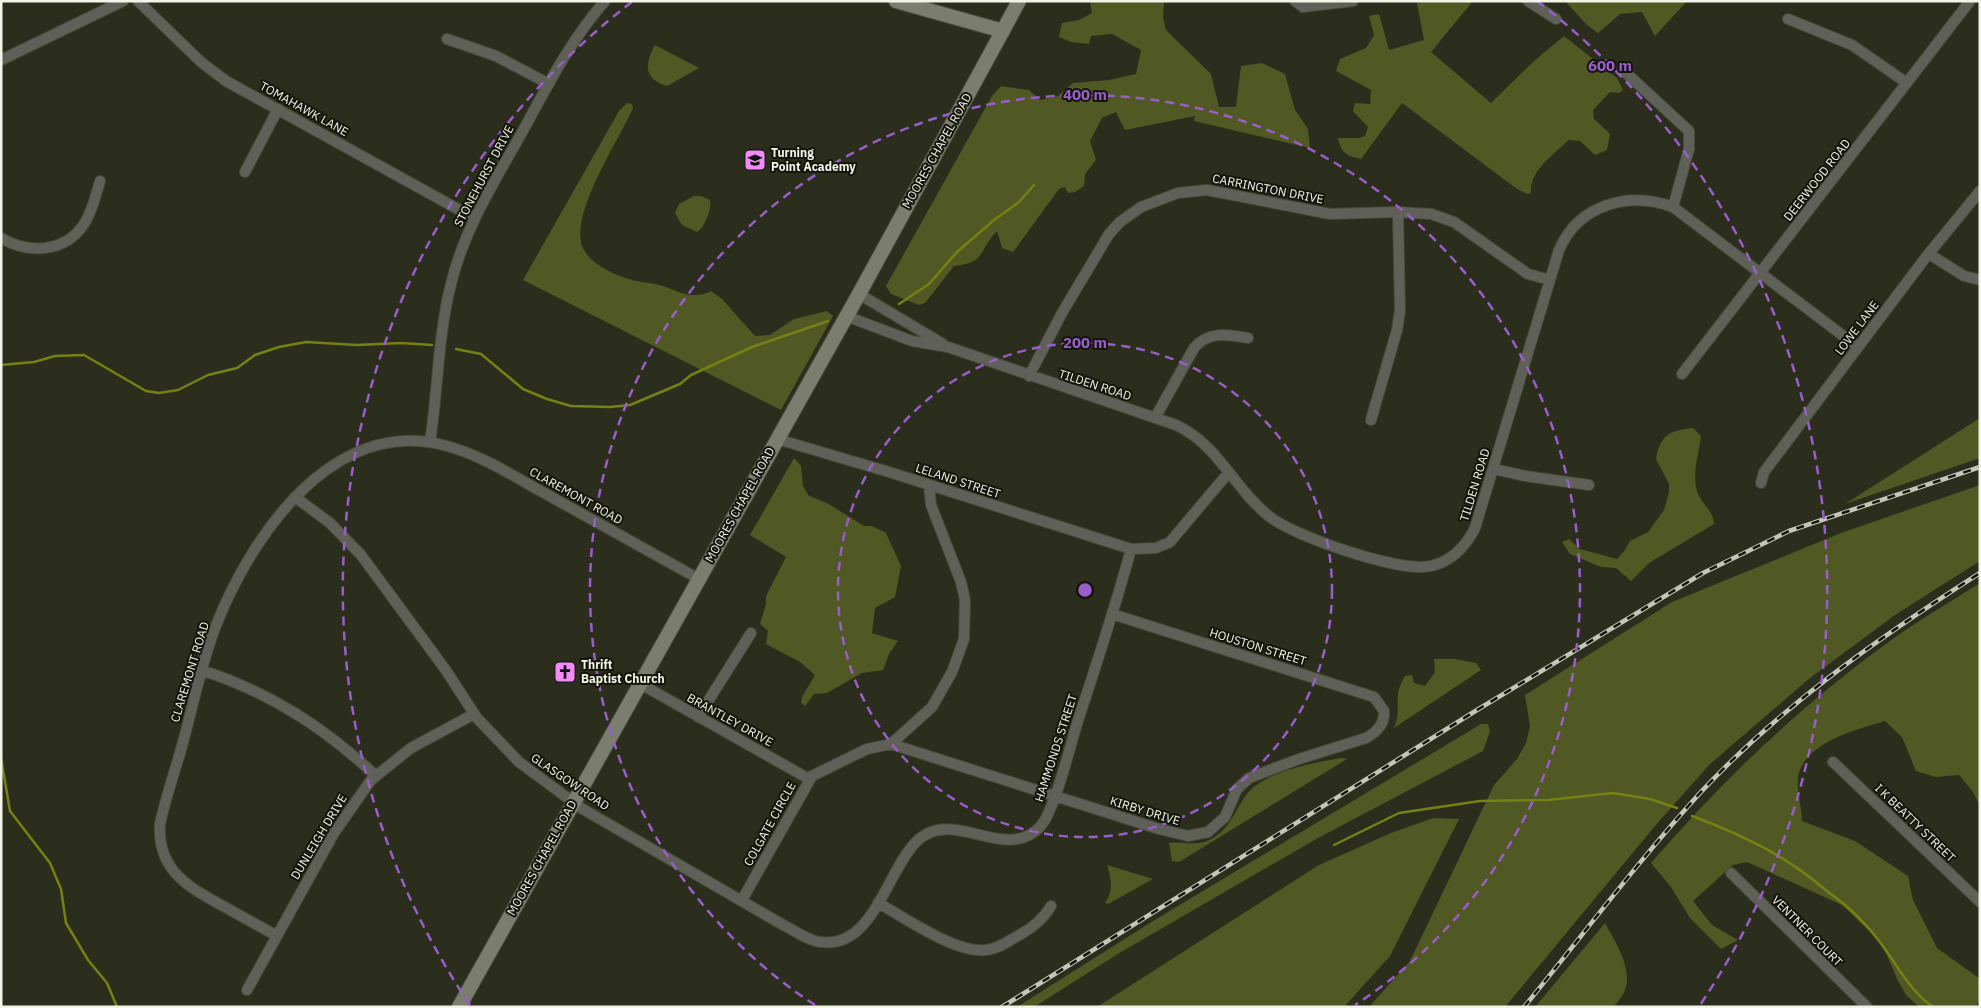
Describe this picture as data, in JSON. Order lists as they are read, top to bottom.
{
  "streets": {
    "main road": ["MOORES CHAPEL ROAD"],
    "street": [
      "TOMAHAWK LANE",
      "STONEHURST DRIVE",
      "DEERWOOD ROAD",
      "CARRINGTON DRIVE",
      "LOWE LANE",
      "TILDEN ROAD",
      "LELAND STREET",
      "CLAREMONT ROAD",
      "HOUSTON STREET",
      "BRANTLEY DRIVE",
      "HAMMONDS STREET",
      "GLASGOW ROAD",
      "KIRBY DRIVE",
      "I K BEATTY STREET",
      "COLGATE CIRCLE",
      "DUNLEIGH DRIVE",
      "VENTNER COURT"
    ]
  },
  "crossings": [
    ["TOMAHAWK LANE", "STONEHURST DRIVE"],
    ["MOORES CHAPEL ROAD", "TILDEN ROAD"],
    ["MOORES CHAPEL ROAD", "LELAND STREET"],
    ["MOORES CHAPEL ROAD", "CLAREMONT ROAD"],
    ["MOORES CHAPEL ROAD", "BRANTLEY DRIVE"],
    ["MOORES CHAPEL ROAD", "GLASGOW ROAD"],
    ["STONEHURST DRIVE", "CLAREMONT ROAD"],
    ["DEERWOOD ROAD", "TILDEN ROAD"],
    ["CARRINGTON DRIVE", "TILDEN ROAD"],
    ["LOWE LANE", "TILDEN ROAD"],
    ["LELAND STREET", "HAMMONDS STREET"],
    ["LELAND STREET", "COLGATE CIRCLE"],
    ["CLAREMONT ROAD", "GLASGOW ROAD"],
    ["CLAREMONT ROAD", "DUNLEIGH DRIVE"],
    ["HOUSTON STREET", "HAMMONDS STREET"],
    ["HOUSTON STREET", "KIRBY DRIVE"],
    ["BRANTLEY DRIVE", "COLGATE CIRCLE"],
    ["HAMMONDS STREET", "GLASGOW ROAD"],
    ["HAMMONDS STREET", "KIRBY DRIVE"],
    ["GLASGOW ROAD", "COLGATE CIRCLE"],
    ["GLASGOW ROAD", "DUNLEIGH DRIVE"],
    ["KIRBY DRIVE", "COLGATE CIRCLE"]
  ],
  "places": {
    "school or university": ["Turning Point Academy"],
    "church": ["Thrift Baptist Church"]
  },
  "rings": ["600 m", "400 m", "200 m"]
}
